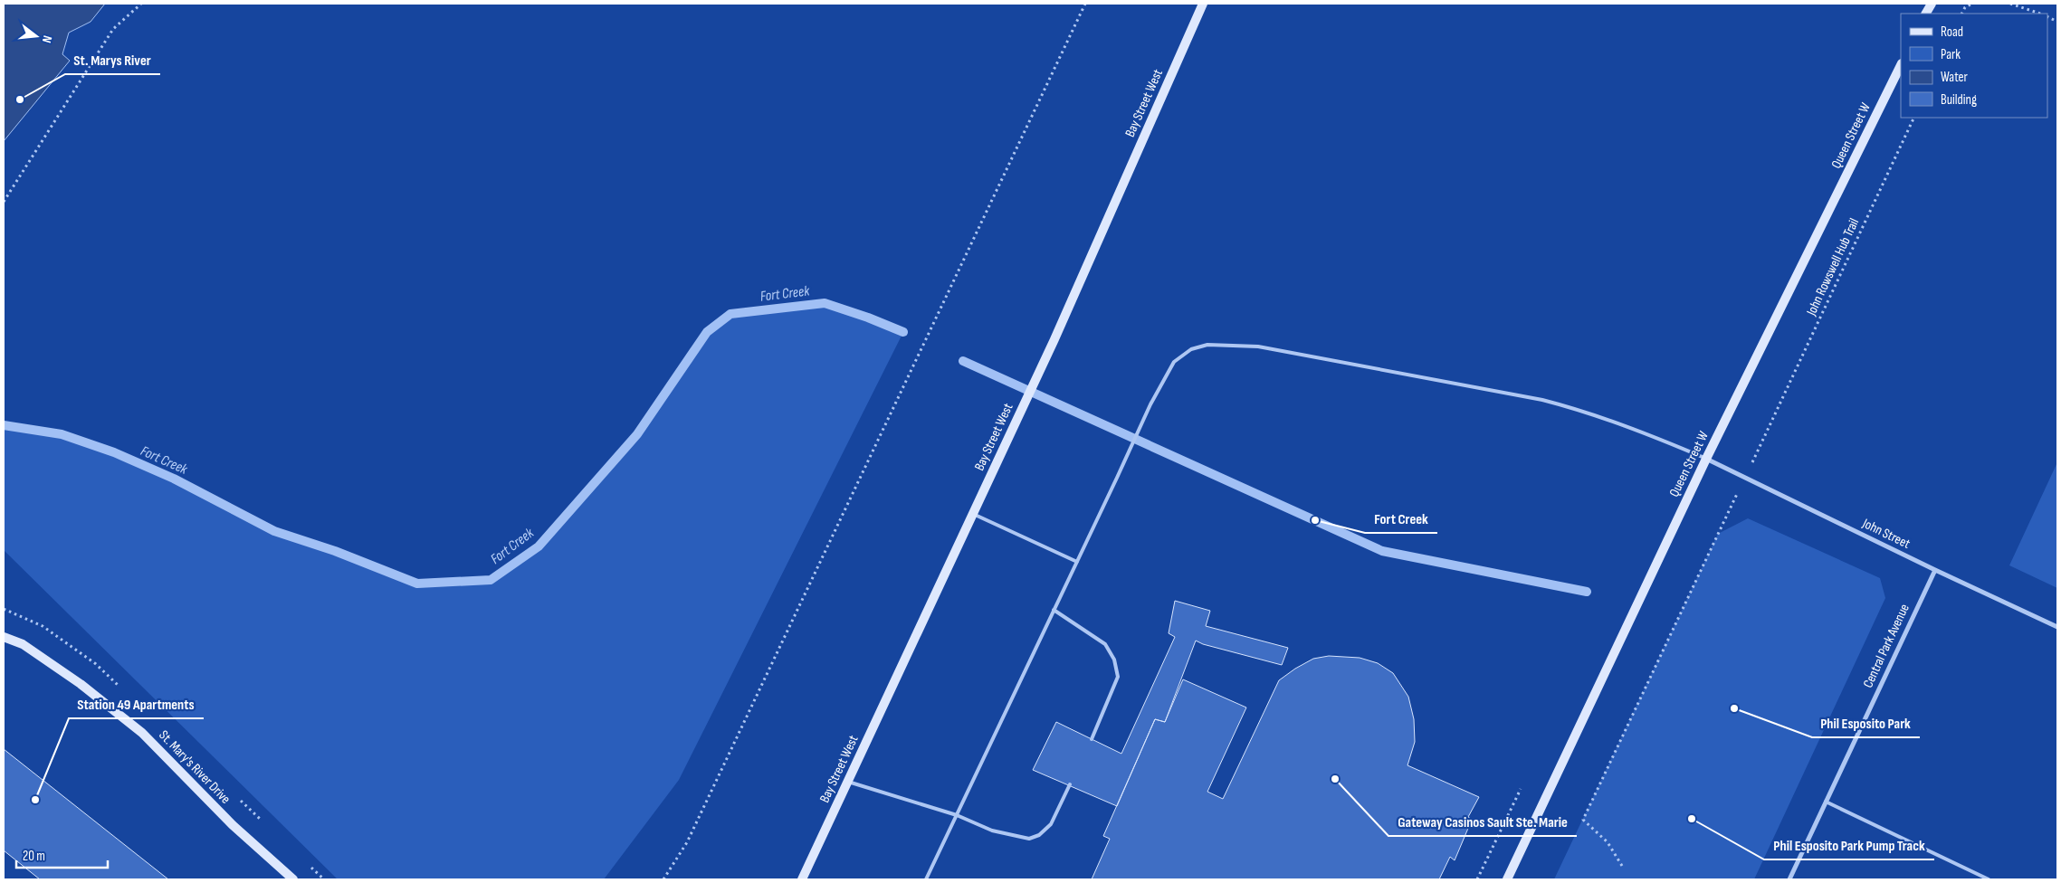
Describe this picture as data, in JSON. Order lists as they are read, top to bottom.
{
  "streets": {
    "main road": ["Bay Street West", "Queen Street W", "St. Mary's River Drive"],
    "street": ["John Street", "Central Park Avenue"],
    "path": ["John Rowswell Hub Trail"]
  },
  "crossings": [
    ["Queen Street W", "John Street"],
    ["John Street", "Central Park Avenue"]
  ],
  "water": ["Fort Creek"],
  "places": [
    "St. Marys River",
    "Fort Creek",
    "Phil Esposito Park",
    "Gateway Casinos Sault Ste. Marie",
    "Station 49 Apartments",
    "Phil Esposito Park Pump Track"
  ],
  "legend": [
    "Road",
    "Park",
    "Water",
    "Building"
  ],
  "scale_bar": "20 m",
  "north": "right"
}
